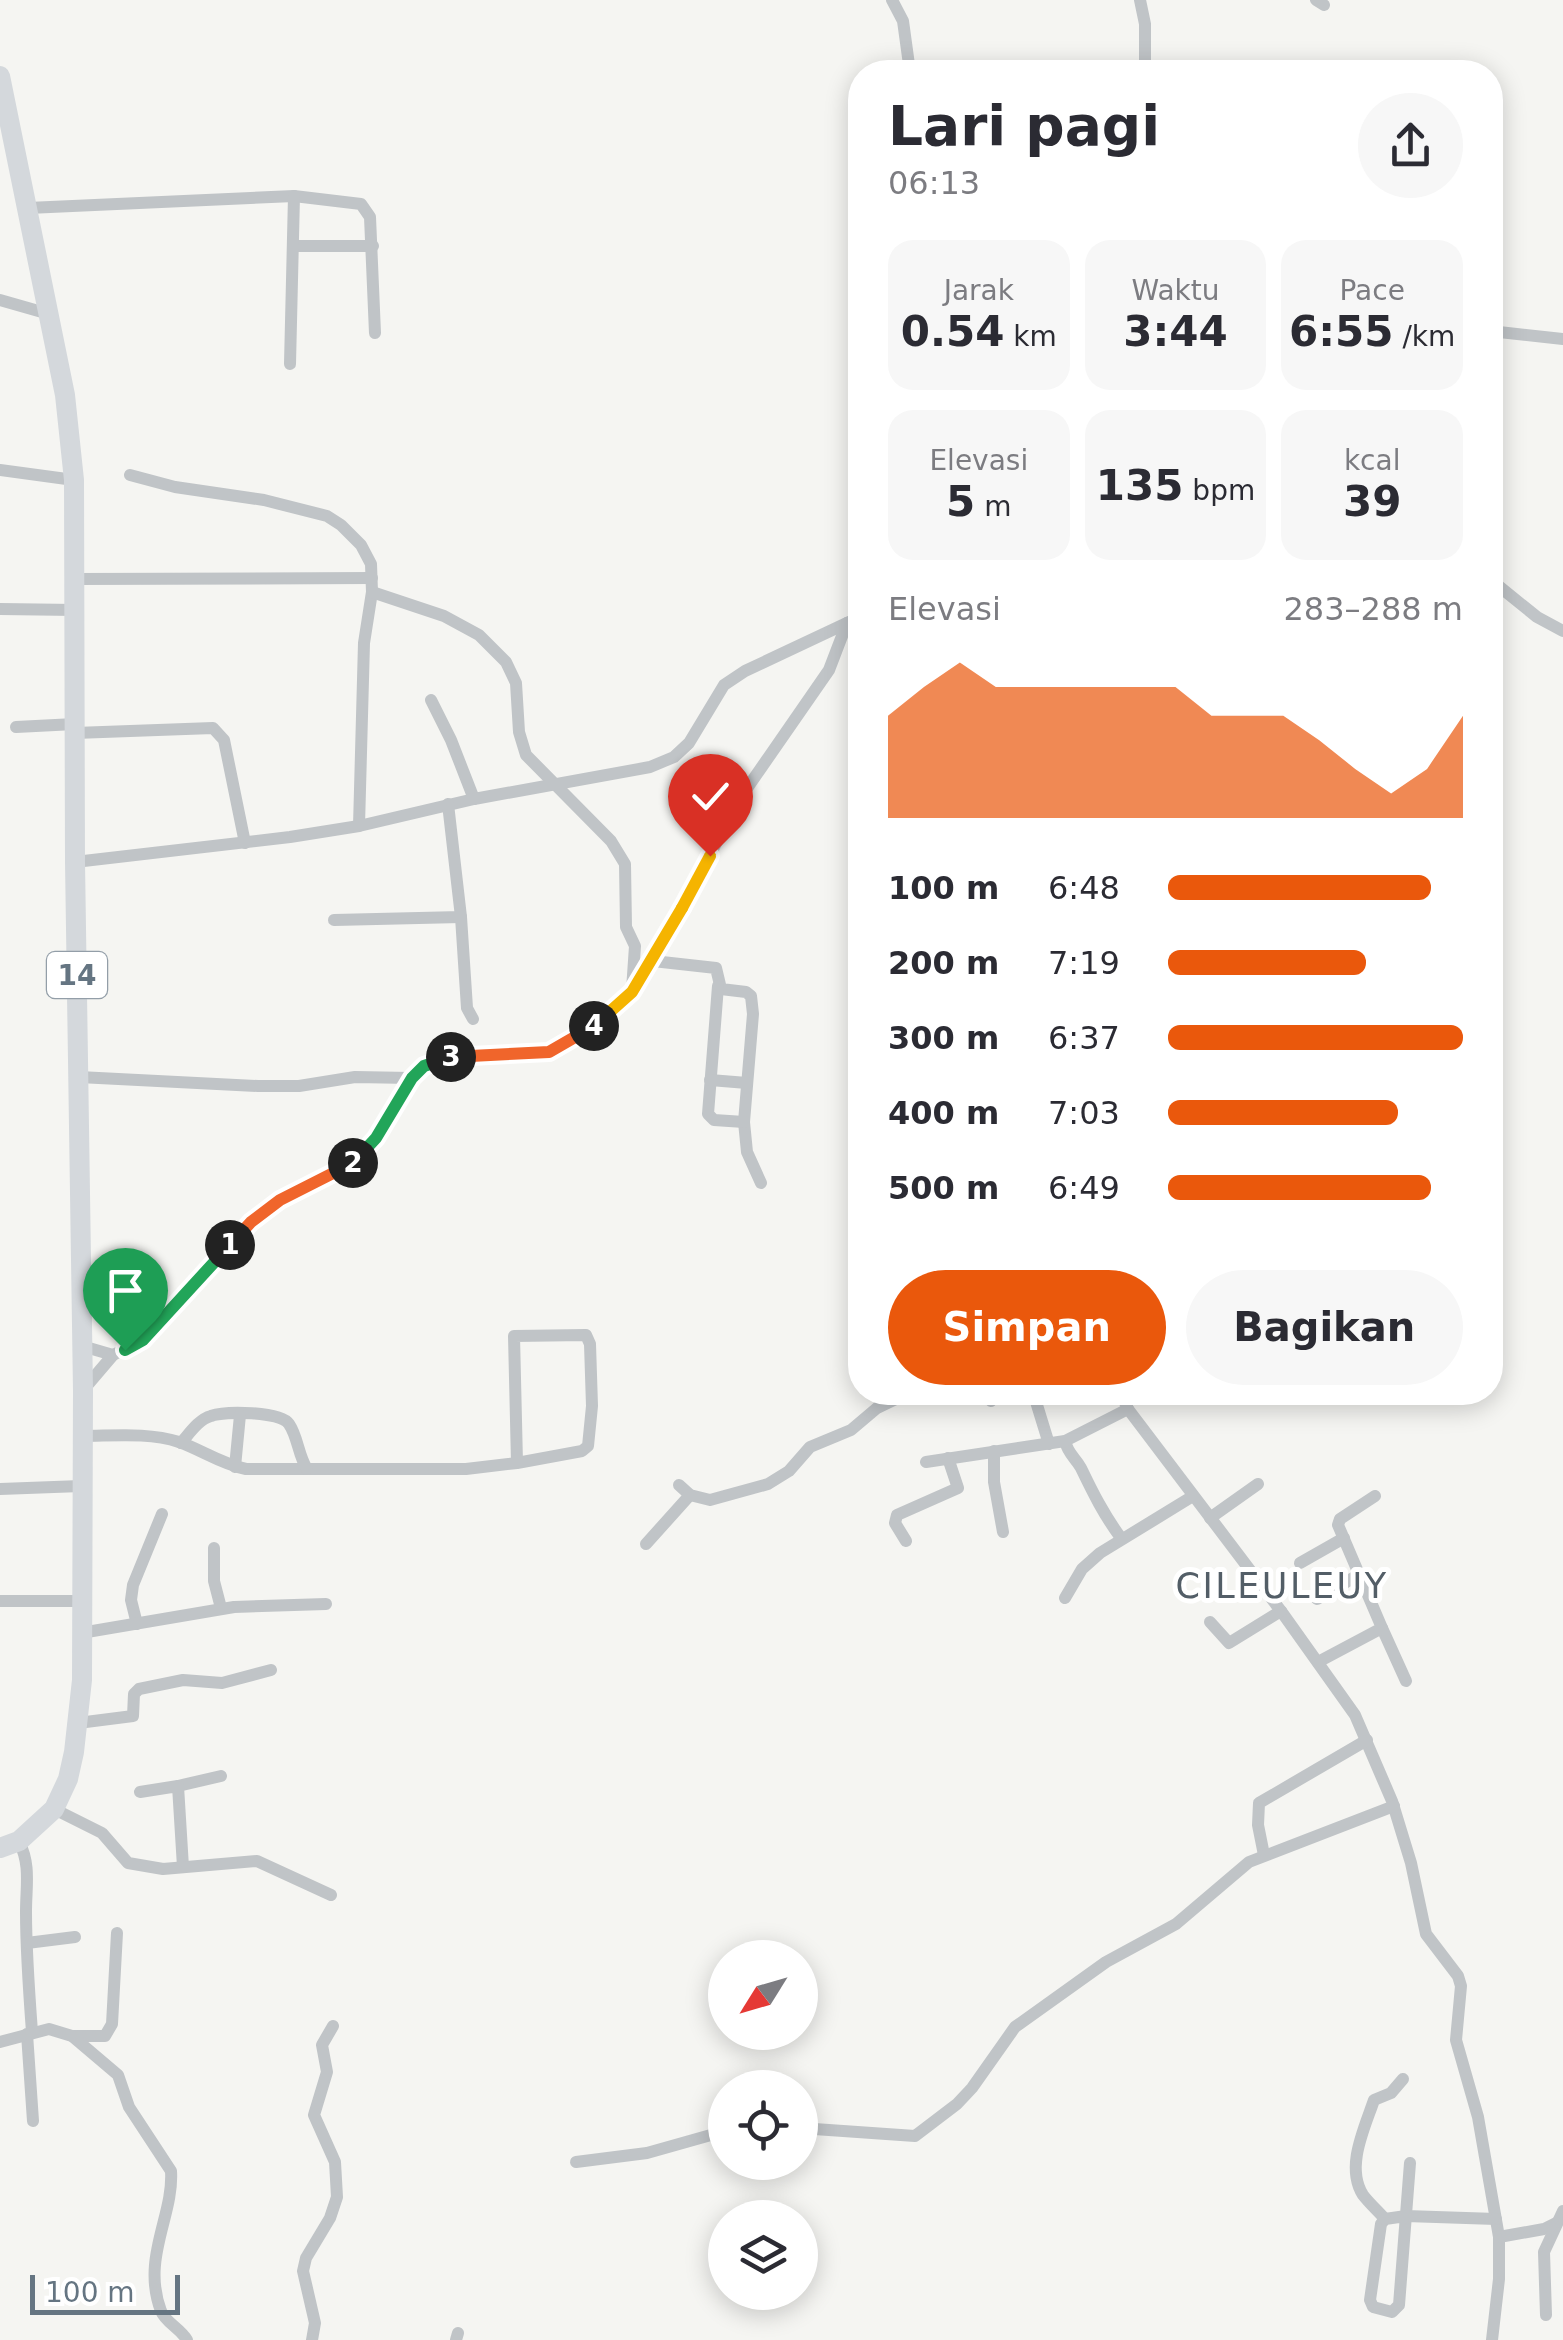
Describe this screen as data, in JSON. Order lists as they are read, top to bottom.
{
  "streets": {
    "highway": ["14"]
  },
  "districts": ["CILEULEUY"],
  "scale_bar": "100 m",
  "north": "bottom left",
  "page": {
    "heading": ["Lari pagi", "06:13"],
    "stats": [
      ["Jarak", "0.54 km"],
      ["Waktu", "3:44"],
      ["Pace", "6:55 /km"],
      ["Elevasi", "5 m"],
      ["135 bpm"],
      ["kcal", "39"]
    ],
    "chart": ["Elevasi", "283–288 m"],
    "list": [
      {
        "name": "100 m",
        "note": "6:48"
      },
      {
        "name": "200 m",
        "note": "7:19"
      },
      {
        "name": "300 m",
        "note": "6:37"
      },
      {
        "name": "400 m",
        "note": "7:03"
      },
      {
        "name": "500 m",
        "note": "6:49"
      }
    ],
    "pins": [
      "4",
      "3",
      "2",
      "1"
    ],
    "buttons": ["Simpan", "Bagikan"],
    "scale": "100 m"
  }
}
